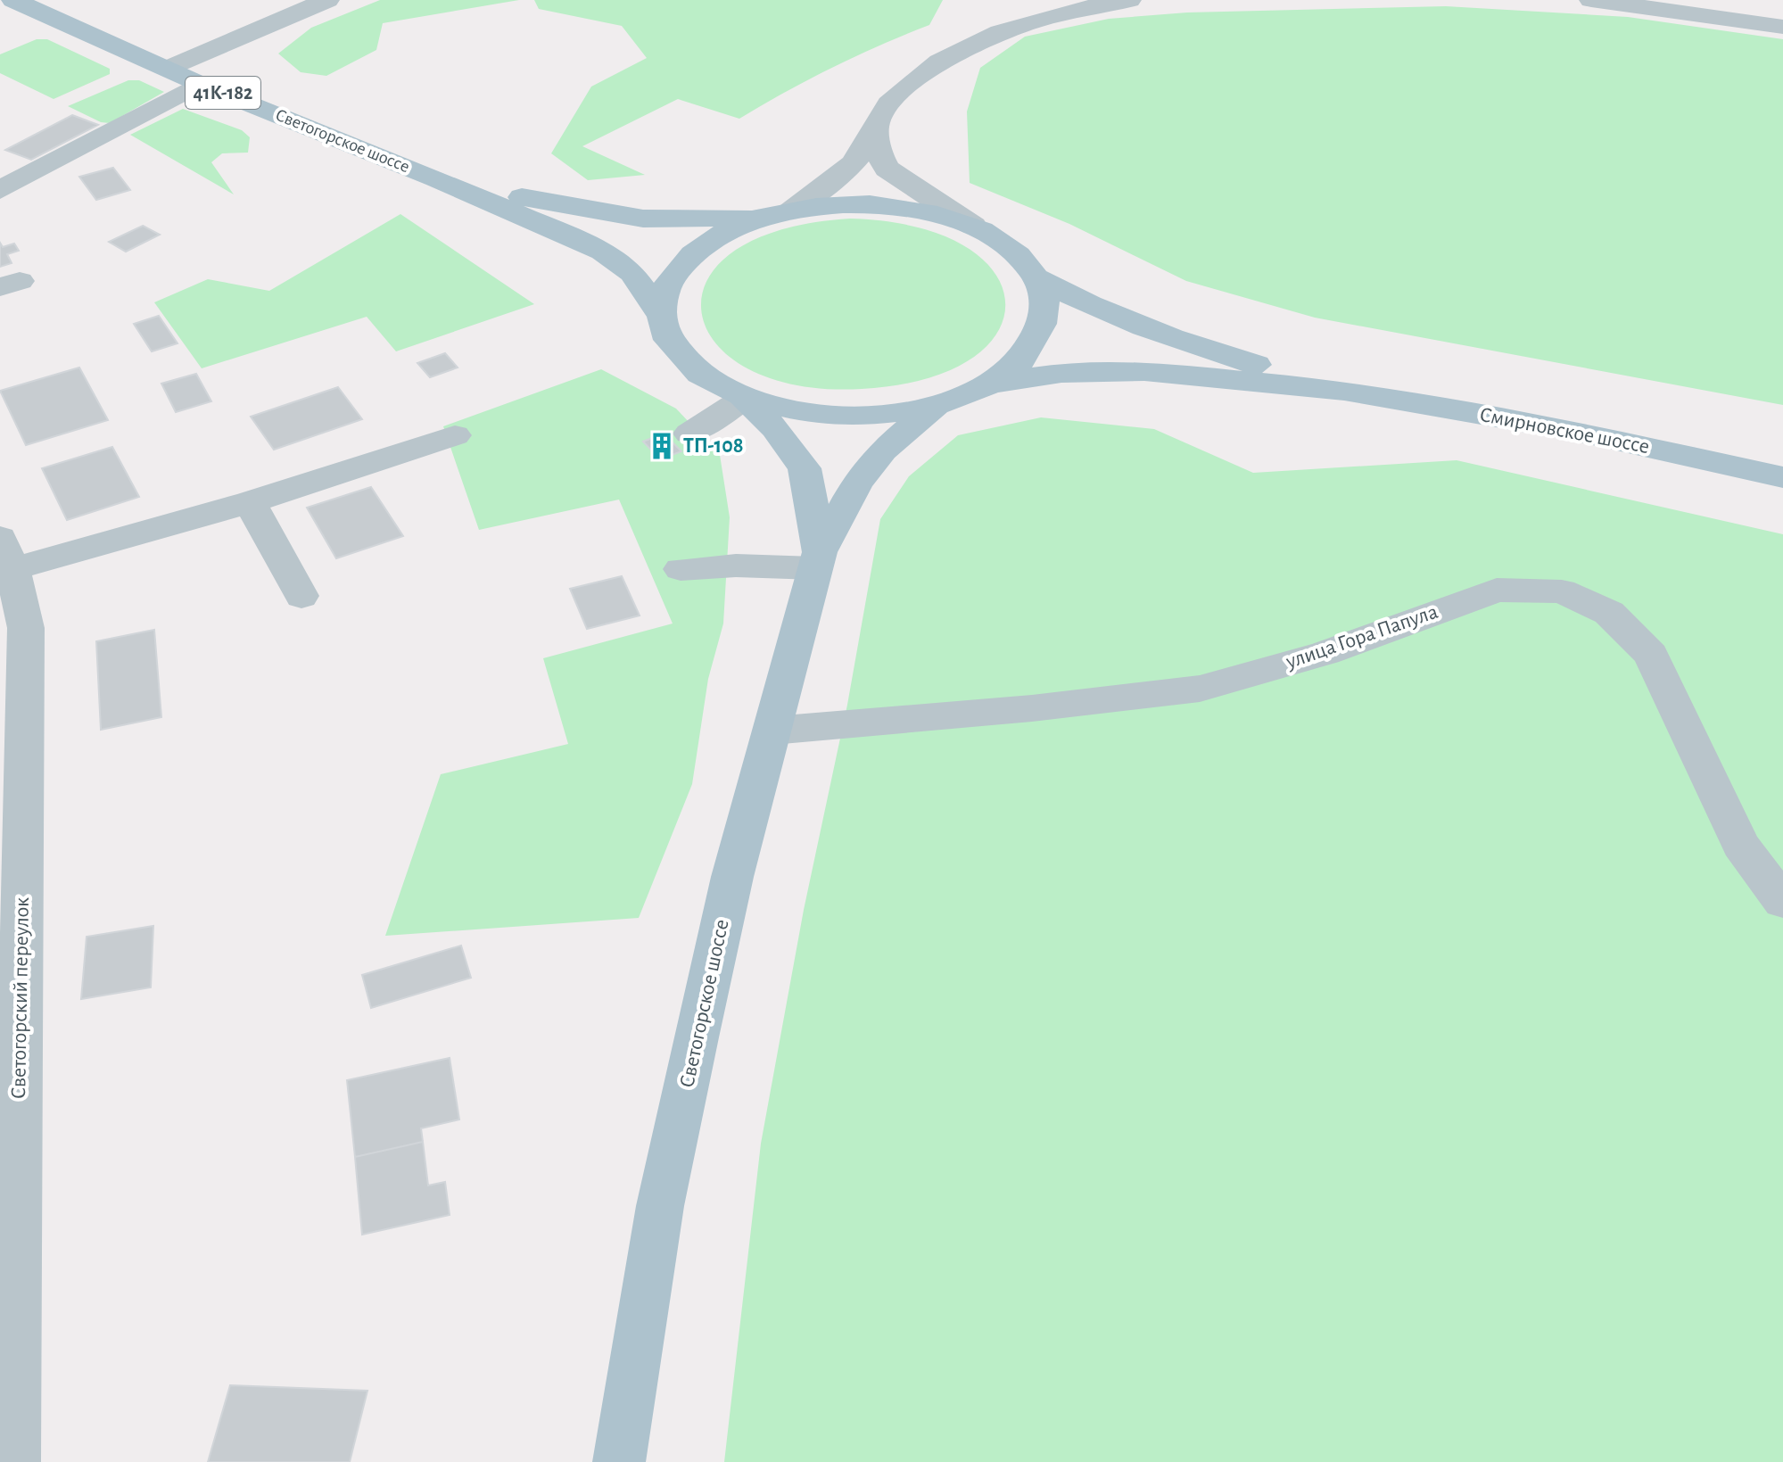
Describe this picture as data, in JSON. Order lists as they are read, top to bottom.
{
  "streets": {
    "main road": ["41К-182", "Светогорское шоссе", "Смирновское шоссе"],
    "street": ["улица Гора Папула", "Светогорский переулок"]
  },
  "crossings": [
    ["Светогорское шоссе", "улица Гора Папула"]
  ],
  "places": {
    "building": ["ТП-108"]
  }
}
